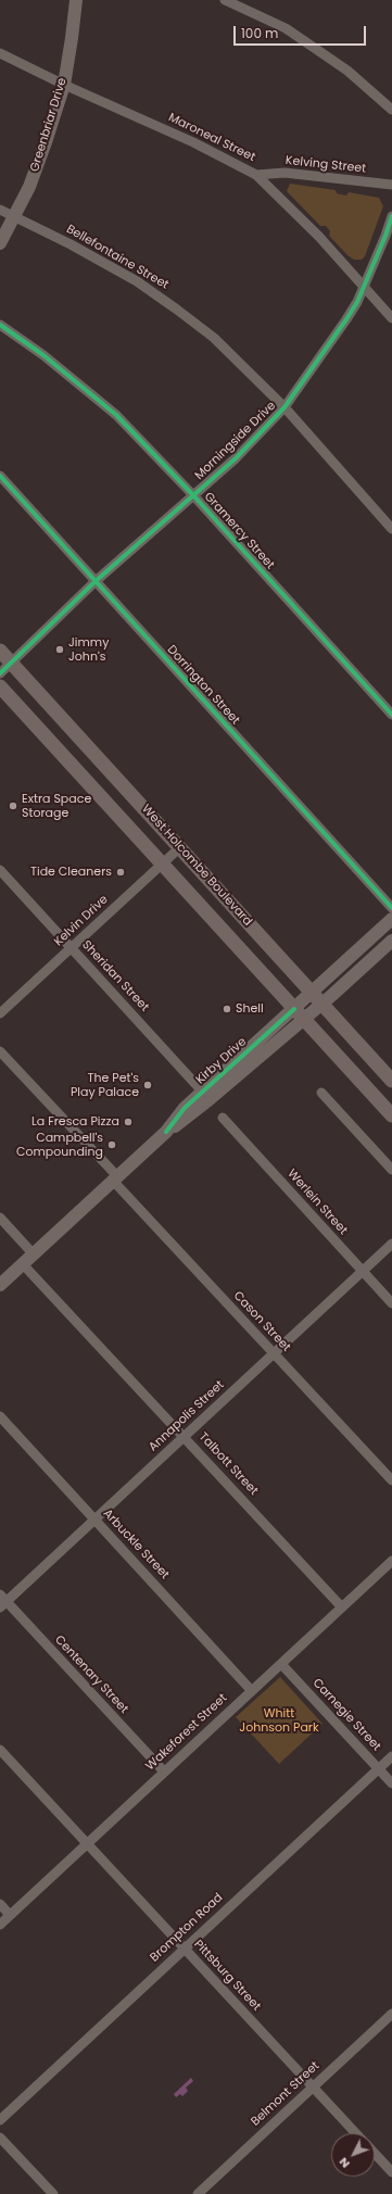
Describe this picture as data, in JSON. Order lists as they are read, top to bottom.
{
  "streets": {
    "main road": ["Greenbriar Drive", "West Holcombe Boulevard", "Kirby Drive"],
    "street": [
      "Maroneal Street",
      "Kelving Street",
      "Bellefontaine Street",
      "Morningside Drive",
      "Gramercy Street",
      "Dorrington Street",
      "Kelvin Drive",
      "Sheridan Street",
      "Werlein Street",
      "Cason Street",
      "Annapolis Street",
      "Talbott Street",
      "Arbuckle Street",
      "Centenary Street",
      "Carnegie Street",
      "Wakeforest Street",
      "Brompton Road",
      "Pittsburg Street",
      "Belmont Street"
    ]
  },
  "crossings": [
    ["Greenbriar Drive", "Maroneal Street"],
    ["Greenbriar Drive", "Bellefontaine Street"],
    ["Maroneal Street", "Kelving Street"],
    ["Maroneal Street", "Morningside Drive"],
    ["Bellefontaine Street", "Morningside Drive"],
    ["Morningside Drive", "Gramercy Street"],
    ["Morningside Drive", "Dorrington Street"],
    ["Morningside Drive", "West Holcombe Boulevard"],
    ["West Holcombe Boulevard", "Kelvin Drive"],
    ["West Holcombe Boulevard", "Kirby Drive"],
    ["Kelvin Drive", "Sheridan Street"],
    ["Sheridan Street", "Kirby Drive"],
    ["Kirby Drive", "Cason Street"],
    ["Kirby Drive", "Talbott Street"],
    ["Werlein Street", "Annapolis Street"],
    ["Cason Street", "Annapolis Street"],
    ["Annapolis Street", "Talbott Street"],
    ["Annapolis Street", "Arbuckle Street"],
    ["Annapolis Street", "Centenary Street"],
    ["Talbott Street", "Wakeforest Street"],
    ["Arbuckle Street", "Wakeforest Street"],
    ["Centenary Street", "Wakeforest Street"],
    ["Carnegie Street", "Wakeforest Street"],
    ["Carnegie Street", "Brompton Road"],
    ["Wakeforest Street", "Pittsburg Street"],
    ["Brompton Road", "Pittsburg Street"],
    ["Pittsburg Street", "Belmont Street"]
  ],
  "parks": ["Whitt Johnson Park"],
  "places": [
    "Jimmy John's",
    "Extra Space Storage",
    "Tide Cleaners",
    "Shell",
    "The Pet's Play Palace",
    "La Fresca Pizza",
    "Campbell's Compounding"
  ],
  "scale_bar": "100 m",
  "north": "bottom left"
}
